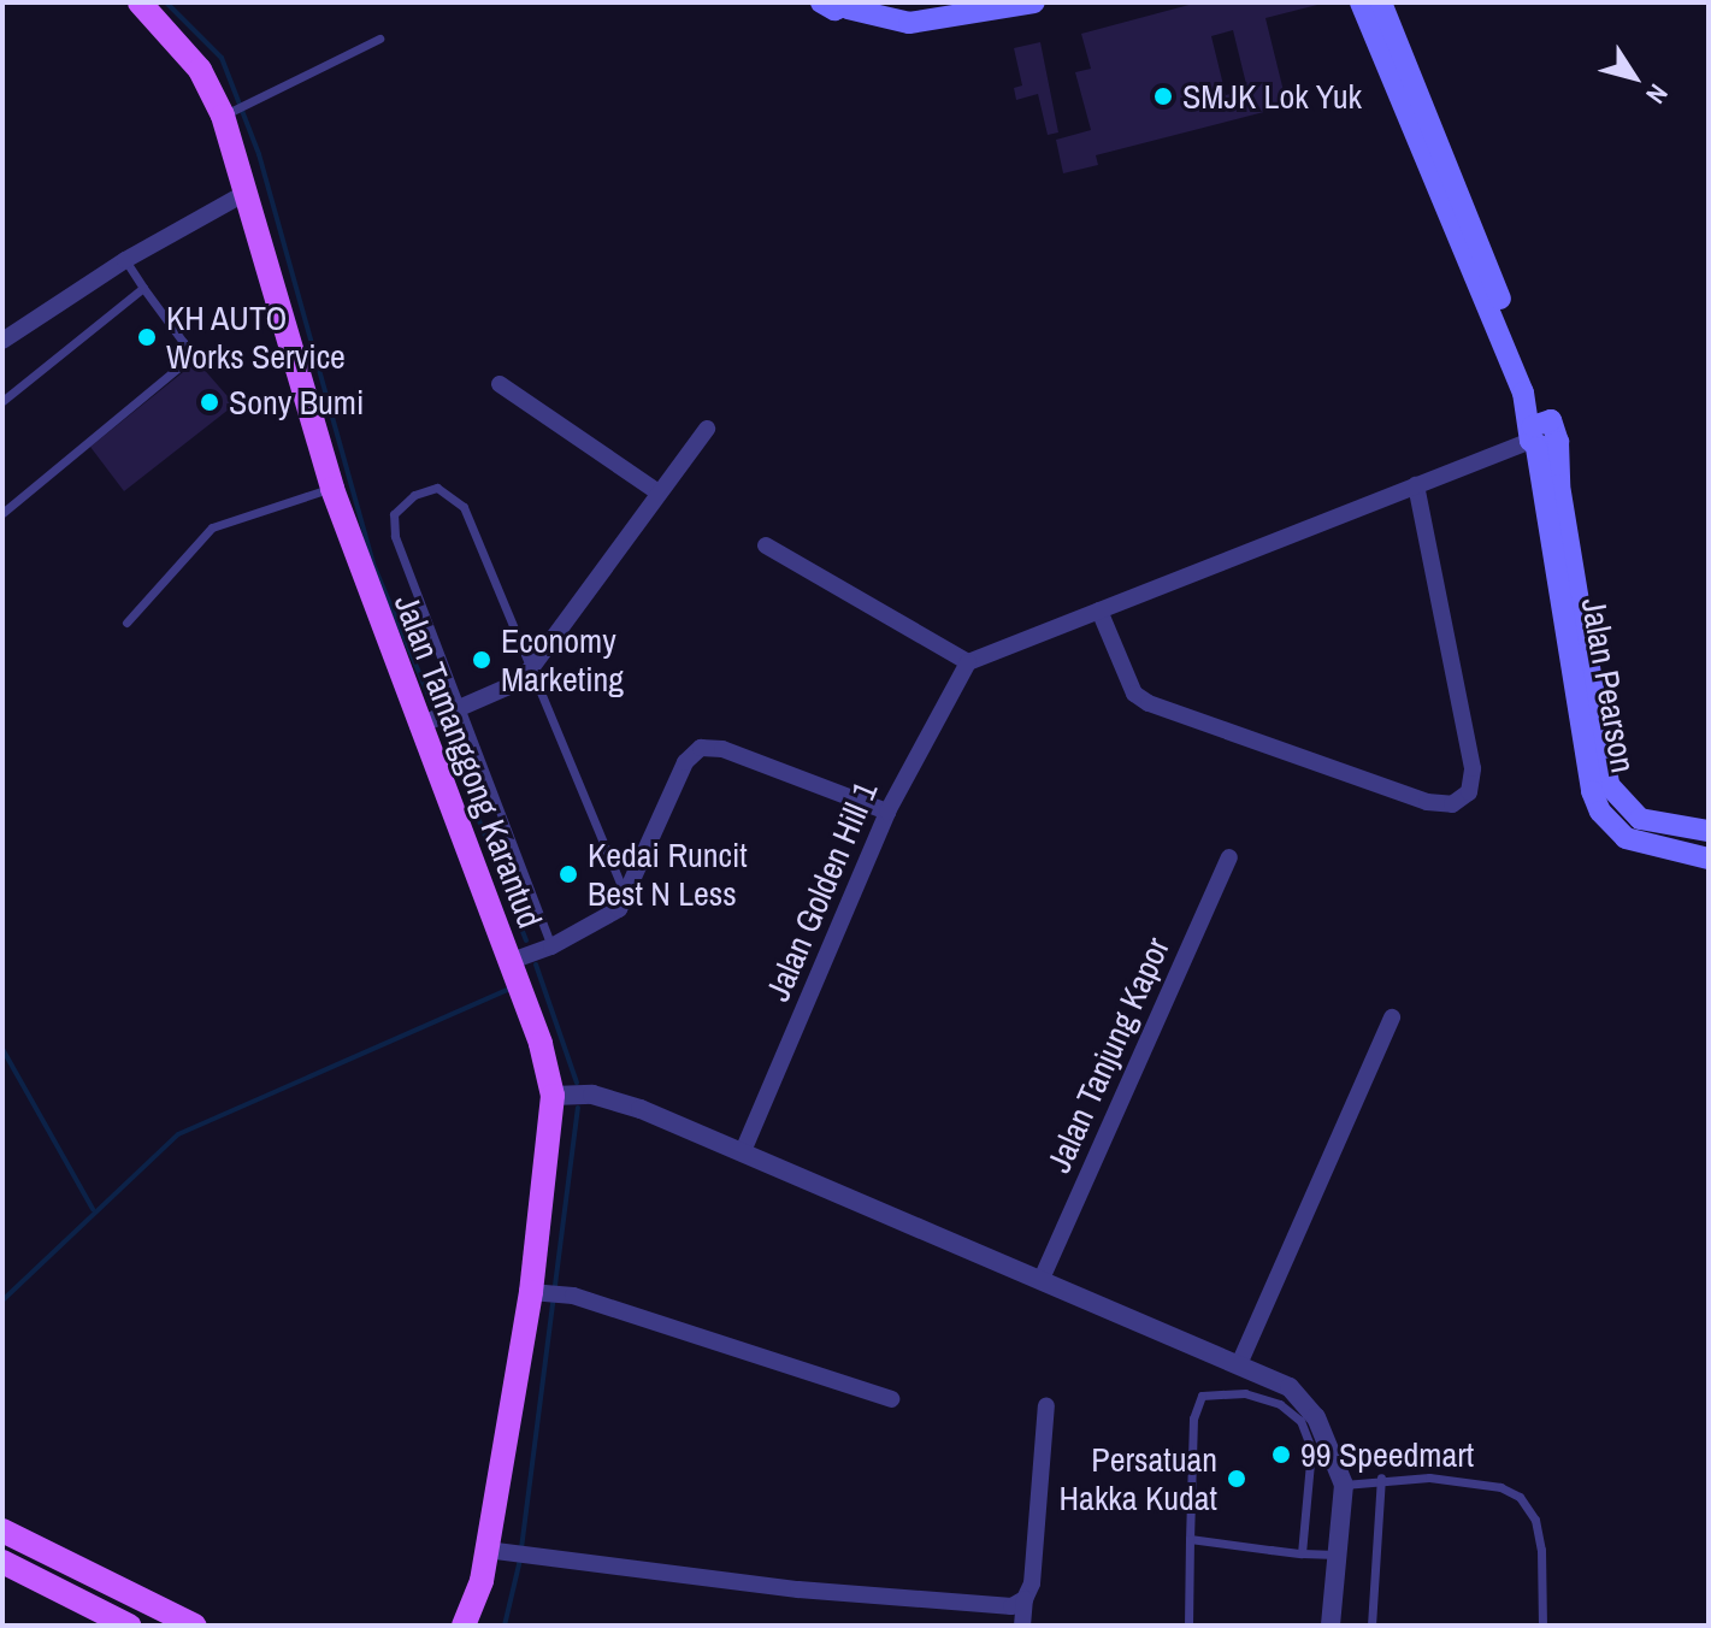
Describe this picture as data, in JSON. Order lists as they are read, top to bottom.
{
  "streets": {
    "main road": ["Jalan Pearson", "Jalan Tamanggong Karantud"],
    "street": ["Jalan Golden Hill 1", "Jalan Tanjung Kapor"]
  },
  "places": [
    "SMJK Lok Yuk",
    "KH AUTO Works Service",
    "Sony Bumi",
    "Economy Marketing",
    "Kedai Runcit Best N Less",
    "99 Speedmart",
    "Persatuan Hakka Kudat"
  ],
  "north": "bottom right"
}
